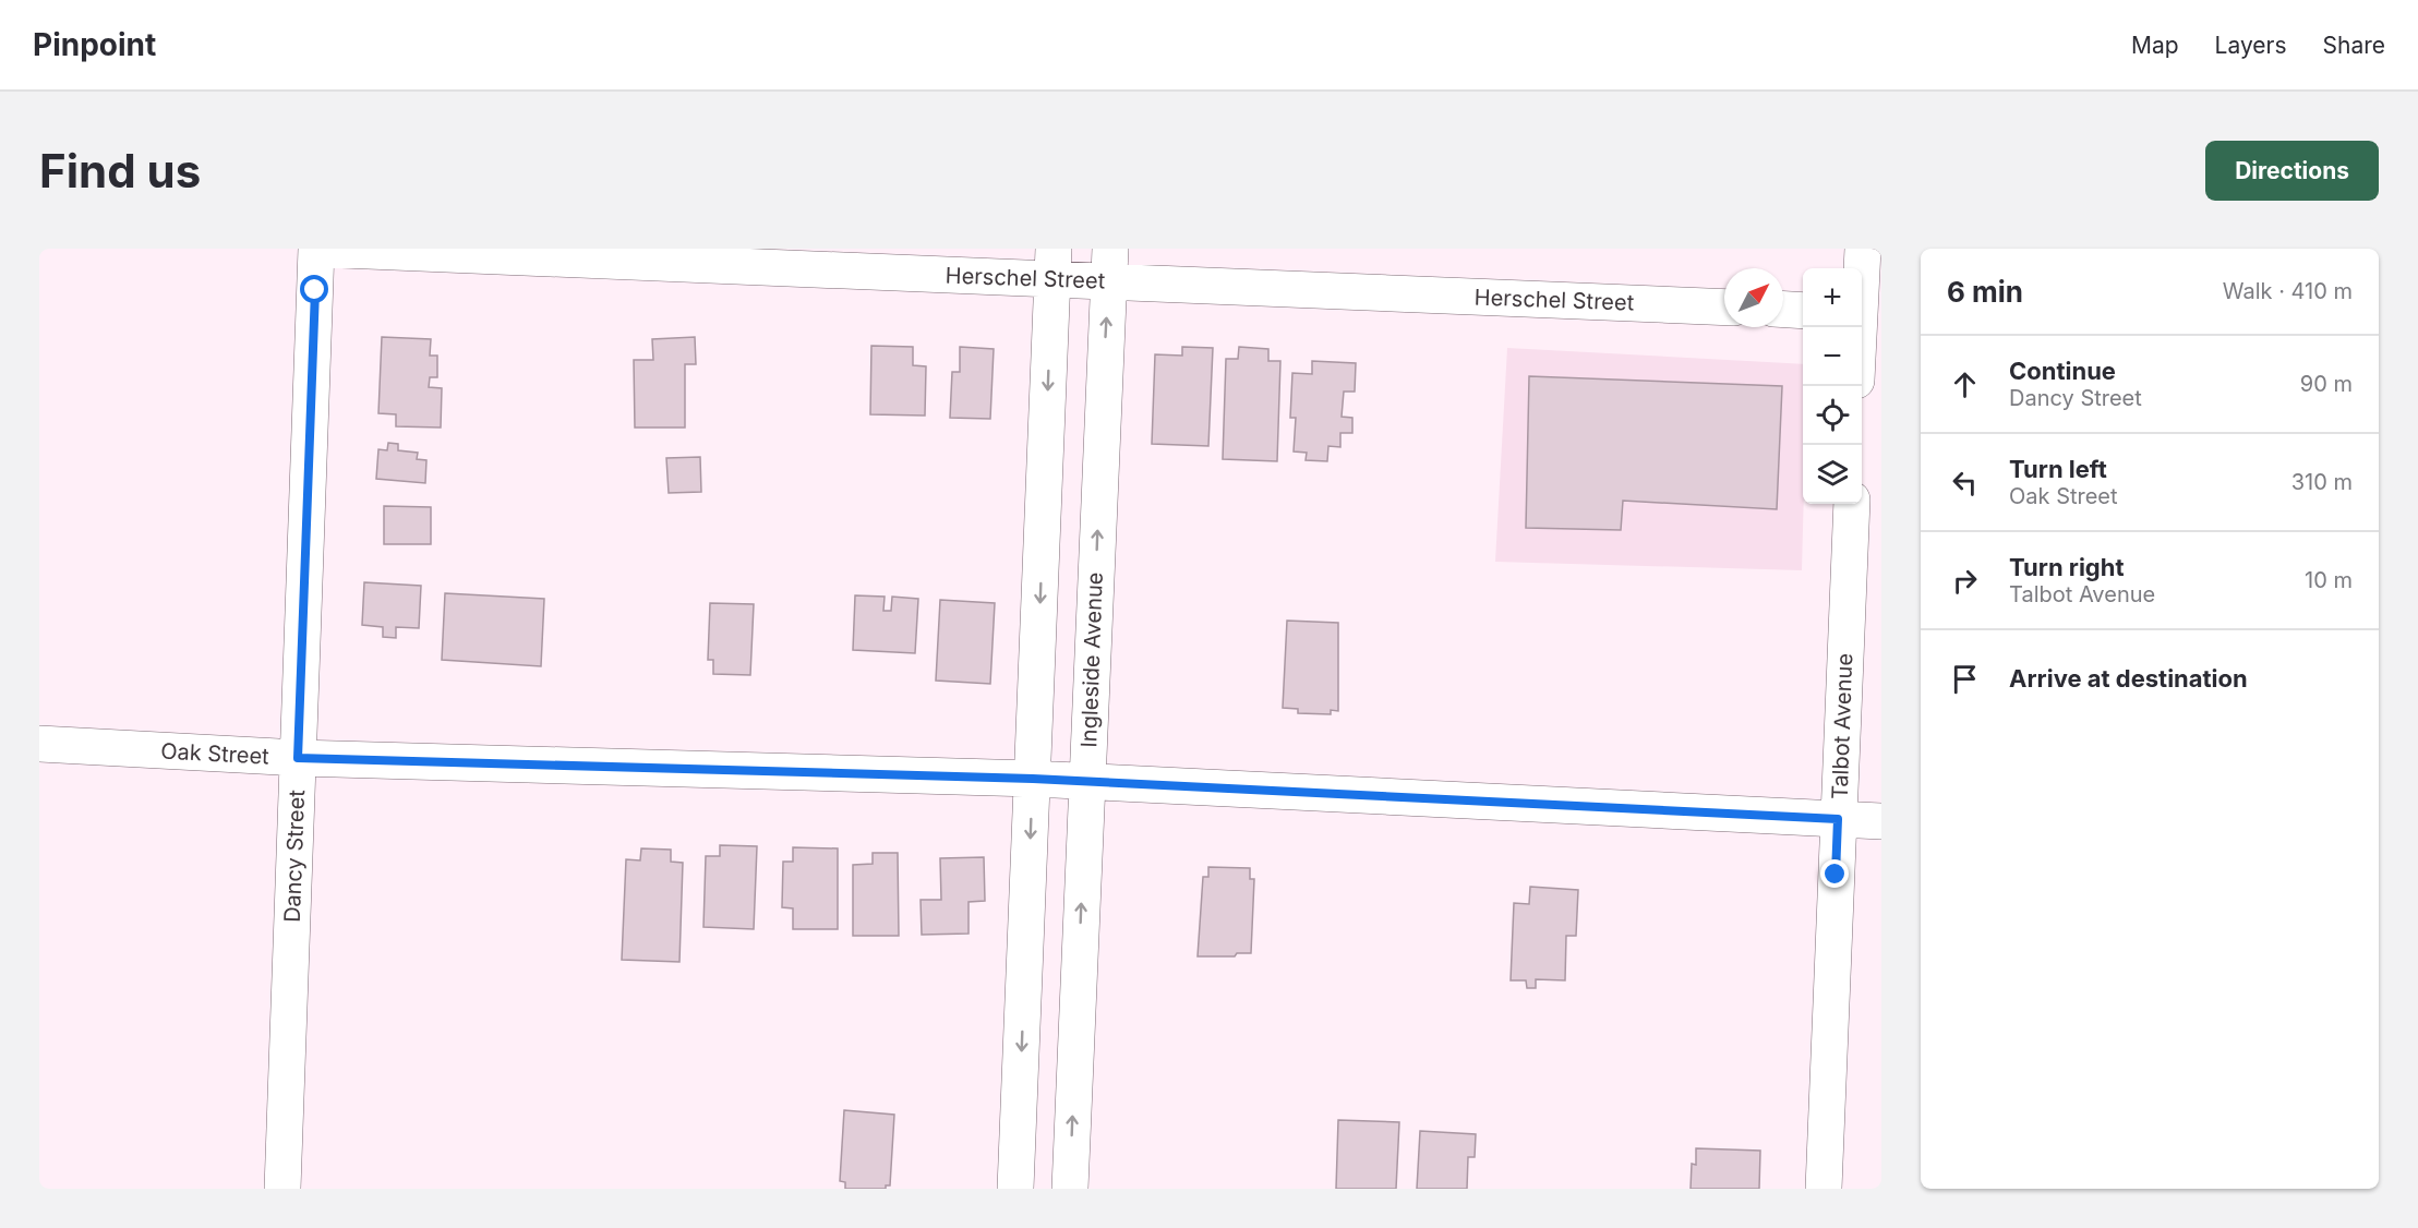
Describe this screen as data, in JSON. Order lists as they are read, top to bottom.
{
  "streets": {
    "street": [
      "Herschel Street",
      "Ingleside Avenue",
      "Talbot Avenue",
      "Oak Street",
      "Dancy Street"
    ]
  },
  "crossings": [
    ["Herschel Street", "Ingleside Avenue"],
    ["Herschel Street", "Dancy Street"],
    ["Ingleside Avenue", "Oak Street"],
    ["Talbot Avenue", "Oak Street"],
    ["Oak Street", "Dancy Street"]
  ],
  "north": "top right",
  "page": {
    "header": "Pinpoint",
    "nav": ["Map", "Layers", "Share"],
    "buttons": "Directions",
    "title": "Find us",
    "heading": ["6 min", "Walk · 410 m"],
    "map_buttons": ["+", "−"],
    "list": [
      ["Continue", "Dancy Street", "90 m"],
      ["Turn left", "Oak Street", "310 m"],
      ["Turn right", "Talbot Avenue", "10 m"],
      "Arrive at destination"
    ]
  }
}
